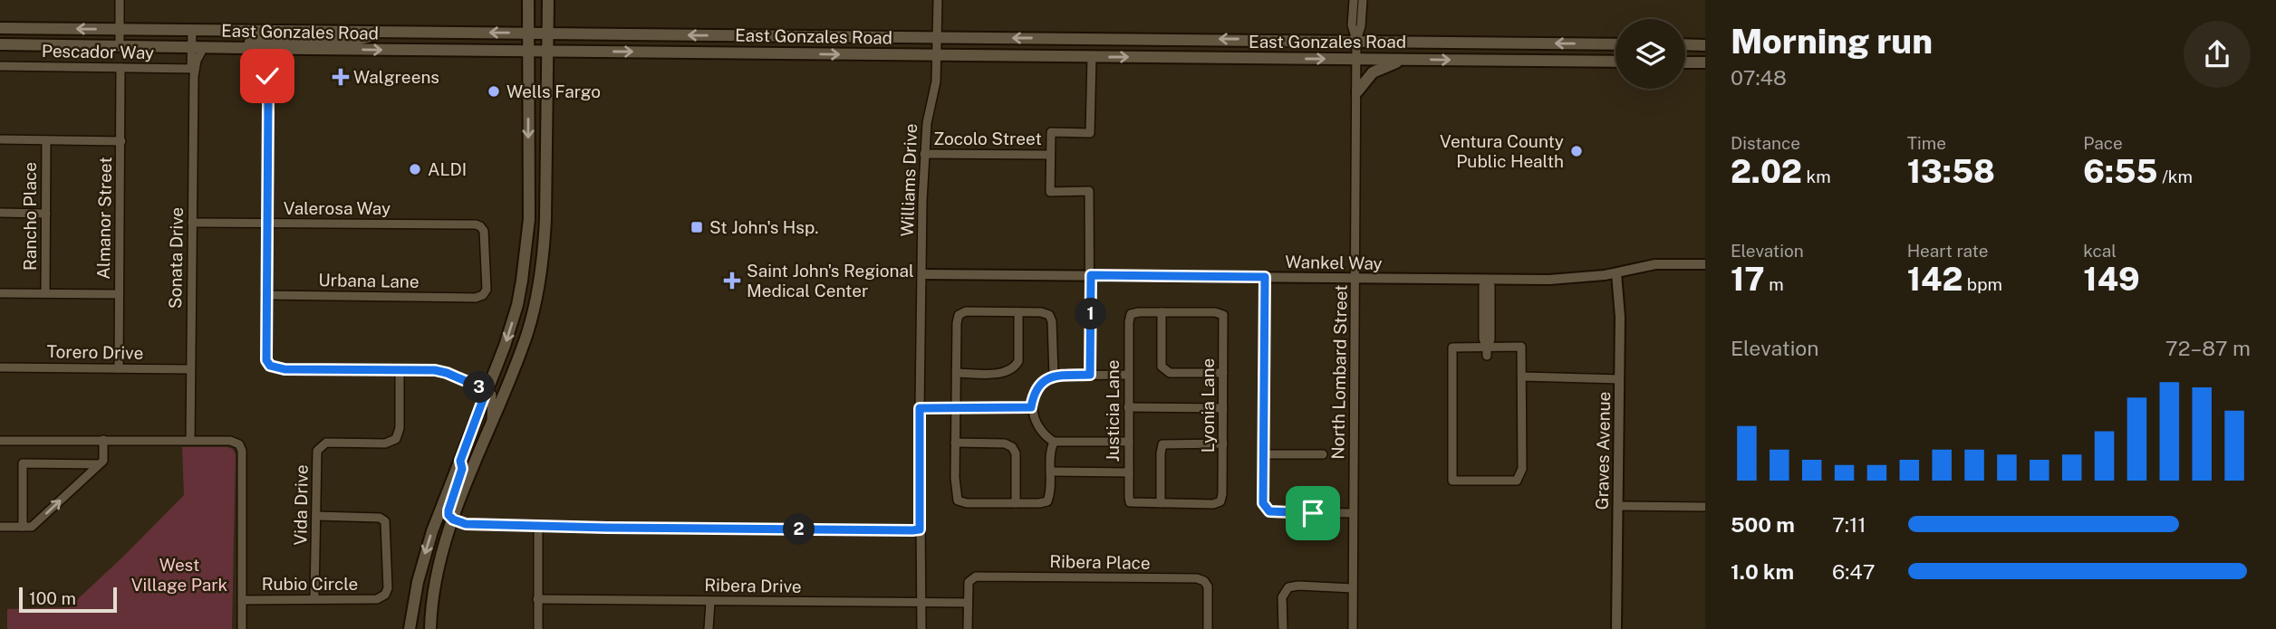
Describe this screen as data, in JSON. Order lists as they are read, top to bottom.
{
  "streets": {
    "main road": ["East Gonzales Road"],
    "street": [
      "Pescador Way",
      "Zocolo Street",
      "Williams Drive",
      "Valerosa Way",
      "Rancho Place",
      "Almanor Street",
      "Sonata Drive",
      "Wankel Way",
      "Urbana Lane",
      "Torero Drive",
      "North Lombard Street",
      "Lyonia Lane",
      "Justicia Lane",
      "Graves Avenue",
      "Vida Drive",
      "Ribera Place",
      "Rubio Circle",
      "Ribera Drive"
    ]
  },
  "crossings": [
    ["East Gonzales Road", "Zocolo Street"],
    ["East Gonzales Road", "Williams Drive"],
    ["East Gonzales Road", "Sonata Drive"],
    ["East Gonzales Road", "North Lombard Street"],
    ["Pescador Way", "Almanor Street"],
    ["Pescador Way", "Sonata Drive"],
    ["Zocolo Street", "Williams Drive"],
    ["Williams Drive", "Wankel Way"],
    ["Williams Drive", "Ribera Drive"],
    ["Valerosa Way", "Sonata Drive"],
    ["Valerosa Way", "Urbana Lane"],
    ["Almanor Street", "Torero Drive"],
    ["Sonata Drive", "Torero Drive"],
    ["Wankel Way", "North Lombard Street"],
    ["Wankel Way", "Graves Avenue"],
    ["Lyonia Lane", "Justicia Lane"],
    ["Vida Drive", "Rubio Circle"],
    ["Ribera Place", "Ribera Drive"]
  ],
  "parks": ["West Village Park"],
  "places": {
    "health": ["Walgreens", "Saint John's Regional Medical Center"],
    "other": ["Wells Fargo", "Ventura County Public Health", "ALDI"],
    "transit": ["St John's Hsp."]
  },
  "scale_bar": "100 m",
  "page": {
    "heading": ["Morning run", "07:48"],
    "stats": [
      ["Distance", "2.02 km"],
      ["Time", "13:58"],
      ["Pace", "6:55 /km"],
      ["Elevation", "17 m"],
      ["Heart rate", "142 bpm"],
      ["kcal", "149"]
    ],
    "pins": ["1", "3", "2"],
    "chart": ["Elevation", "72–87 m"],
    "list": [
      {
        "name": "500 m",
        "note": "7:11"
      },
      {
        "name": "1.0 km",
        "note": "6:47"
      }
    ],
    "scale": "100 m"
  }
}
